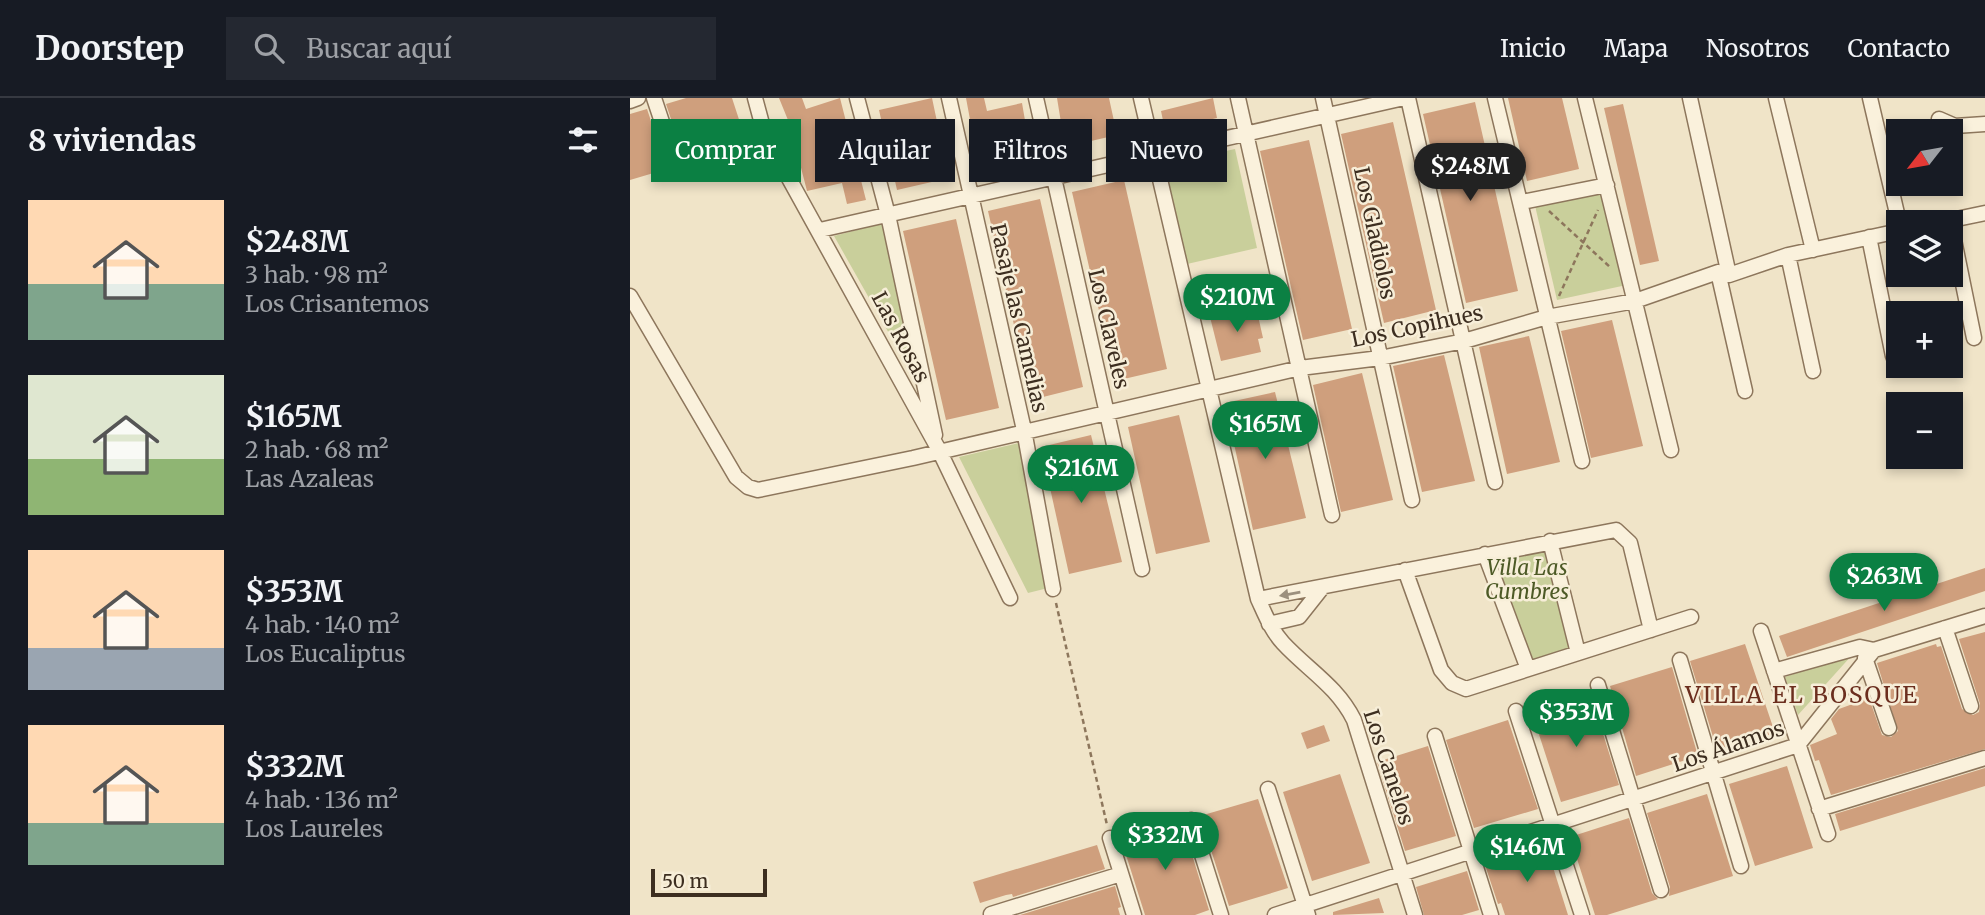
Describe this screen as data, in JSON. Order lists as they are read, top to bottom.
{
  "streets": {
    "street": [
      "Los Gladiolos",
      "Pasaje las Camelias",
      "Los Copihues",
      "Los Claveles",
      "Las Rosas",
      "Los Álamos",
      "Los Canelos"
    ]
  },
  "crossings": [
    ["Los Gladiolos", "Los Copihues"],
    ["Pasaje las Camelias", "Los Copihues"],
    ["Los Copihues", "Los Claveles"],
    ["Los Copihues", "Las Rosas"],
    ["Los Copihues", "Los Canelos"],
    ["Los Álamos", "Los Canelos"]
  ],
  "districts": ["VILLA EL BOSQUE"],
  "parks": ["Villa Las Cumbres"],
  "scale_bar": "50 m",
  "north": "bottom left",
  "page": {
    "header": "Doorstep",
    "search": "Buscar aquí",
    "nav": [
      "Inicio",
      "Mapa",
      "Nosotros",
      "Contacto"
    ],
    "heading": "8 viviendas",
    "map_buttons": ["+", "−"],
    "chip": [
      "Comprar",
      "Alquilar",
      "Filtros",
      "Nuevo"
    ],
    "price": [
      "$248M",
      "$210M",
      "$165M",
      "$216M",
      "$263M",
      "$353M",
      "$332M",
      "$146M"
    ],
    "list": [
      {
        "name": "$248M",
        "note": "3 hab. · 98 m² · Los Crisantemos"
      },
      {
        "name": "$165M",
        "note": "2 hab. · 68 m² · Las Azaleas"
      },
      {
        "name": "$353M",
        "note": "4 hab. · 140 m² · Los Eucaliptus"
      },
      {
        "name": "$332M",
        "note": "4 hab. · 136 m² · Los Laureles"
      }
    ],
    "scale": "50 m"
  }
}
